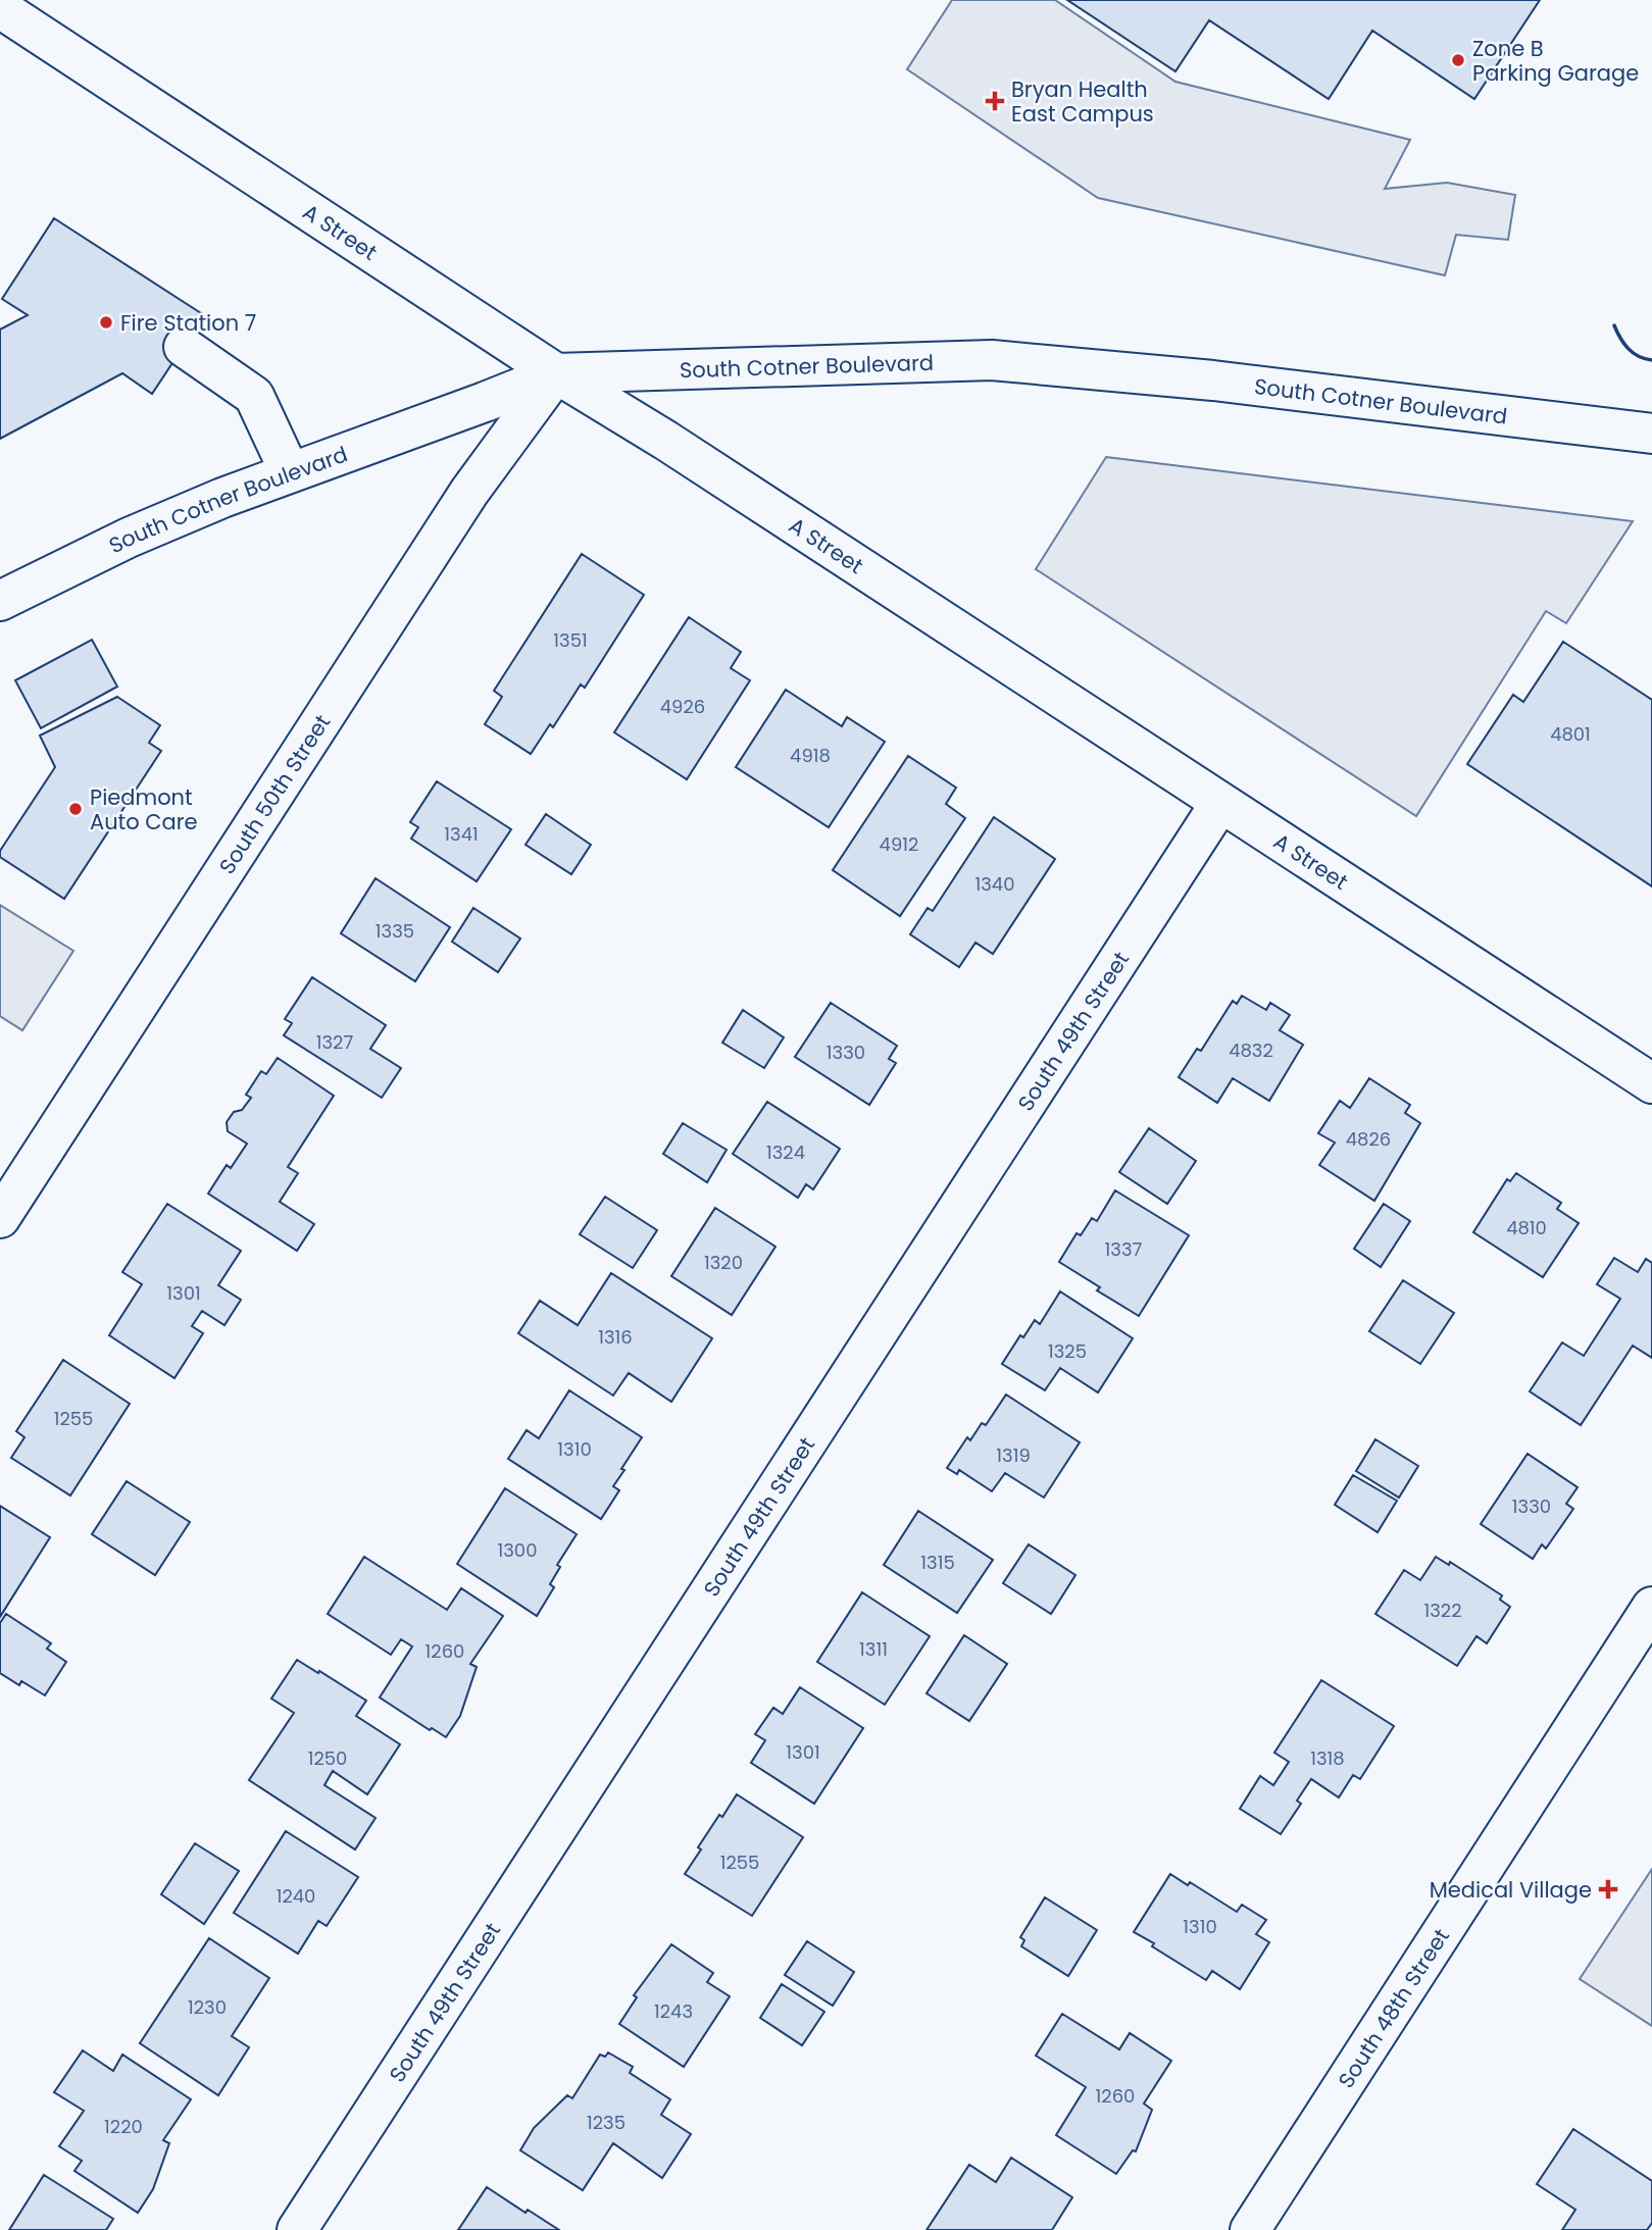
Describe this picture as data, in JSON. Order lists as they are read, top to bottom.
{
  "streets": {
    "main road": [
      "A Street",
      "South Cotner Boulevard",
      "South 50th Street",
      "South 49th Street",
      "South 48th Street"
    ]
  },
  "crossings": [
    ["A Street", "South Cotner Boulevard"],
    ["A Street", "South 50th Street"],
    ["A Street", "South 49th Street"],
    ["South Cotner Boulevard", "South 50th Street"]
  ],
  "places": {
    "other": ["Zone B Parking Garage", "Fire Station 7", "Piedmont Auto Care"],
    "health": ["Bryan Health East Campus", "Medical Village"]
  },
  "house_numbers": [
    "1351",
    "4926",
    "4801",
    "4918",
    "1341",
    "4912",
    "1340",
    "1335",
    "1327",
    "4832",
    "1330",
    "4826",
    "1324",
    "4810",
    "1337",
    "1320",
    "1301",
    "1316",
    "1325",
    "1255",
    "1310",
    "1319",
    "1330",
    "1300",
    "1315",
    "1322",
    "1311",
    "1260",
    "1301",
    "1250",
    "1318",
    "1255",
    "1240",
    "1310",
    "1230",
    "1243",
    "1260",
    "1235",
    "1220"
  ]
}
